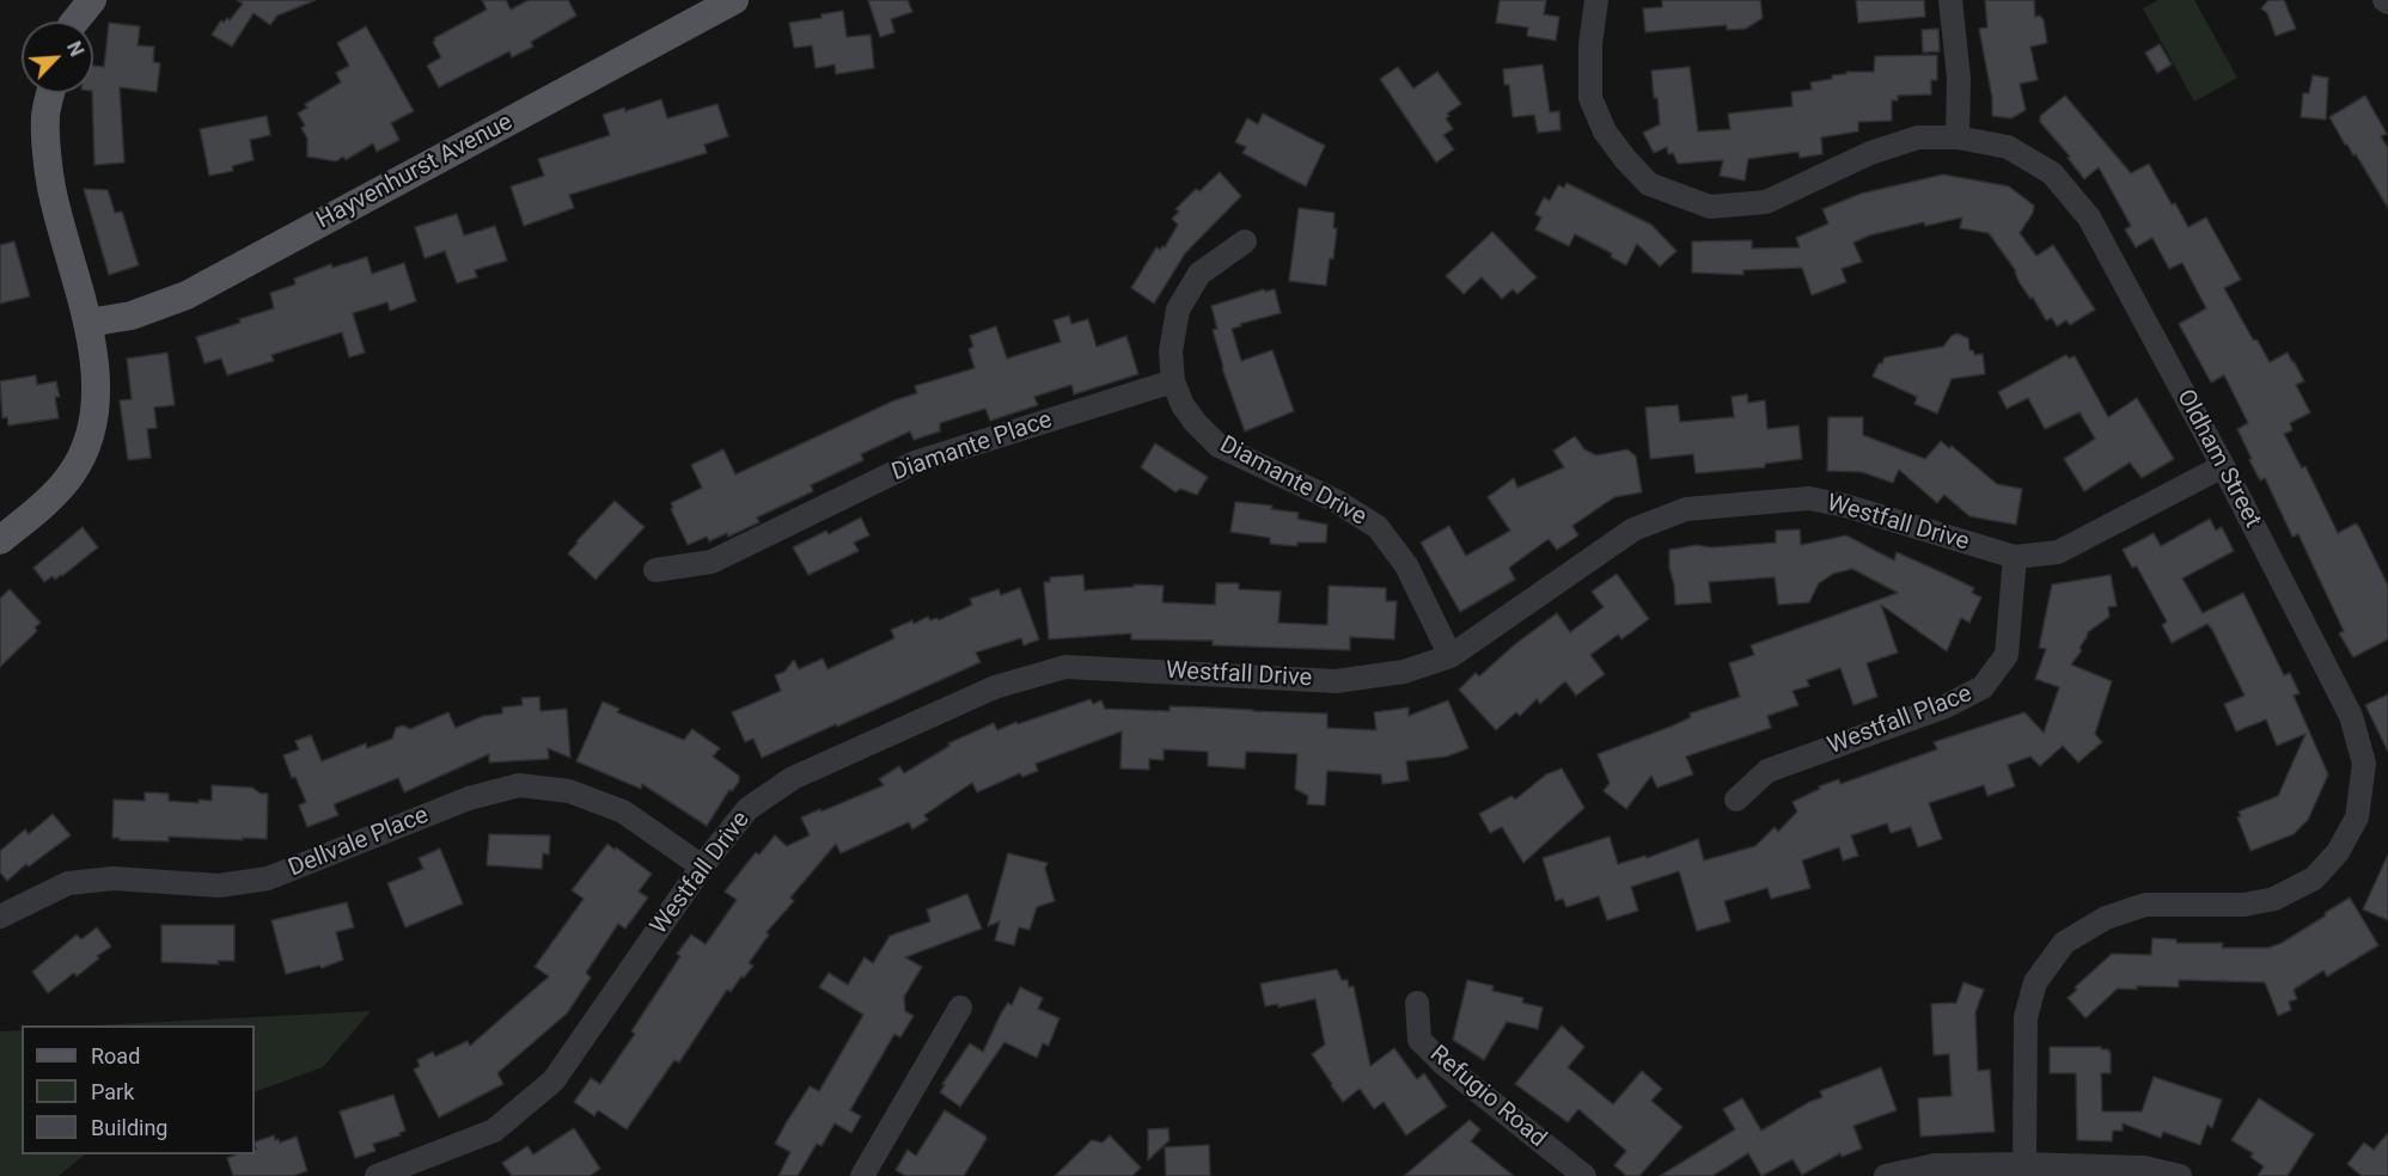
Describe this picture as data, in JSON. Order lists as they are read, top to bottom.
{
  "streets": {
    "main road": ["Hayvenhurst Avenue"],
    "street": [
      "Diamante Place",
      "Oldham Street",
      "Diamante Drive",
      "Westfall Drive",
      "Westfall Place",
      "Dellvale Place",
      "Refugio Road"
    ]
  },
  "crossings": [
    ["Diamante Place", "Diamante Drive"],
    ["Oldham Street", "Westfall Drive"],
    ["Diamante Drive", "Westfall Drive"],
    ["Westfall Drive", "Westfall Place"],
    ["Westfall Drive", "Dellvale Place"]
  ],
  "legend": ["Road", "Park", "Building"],
  "north": "top right"
}
